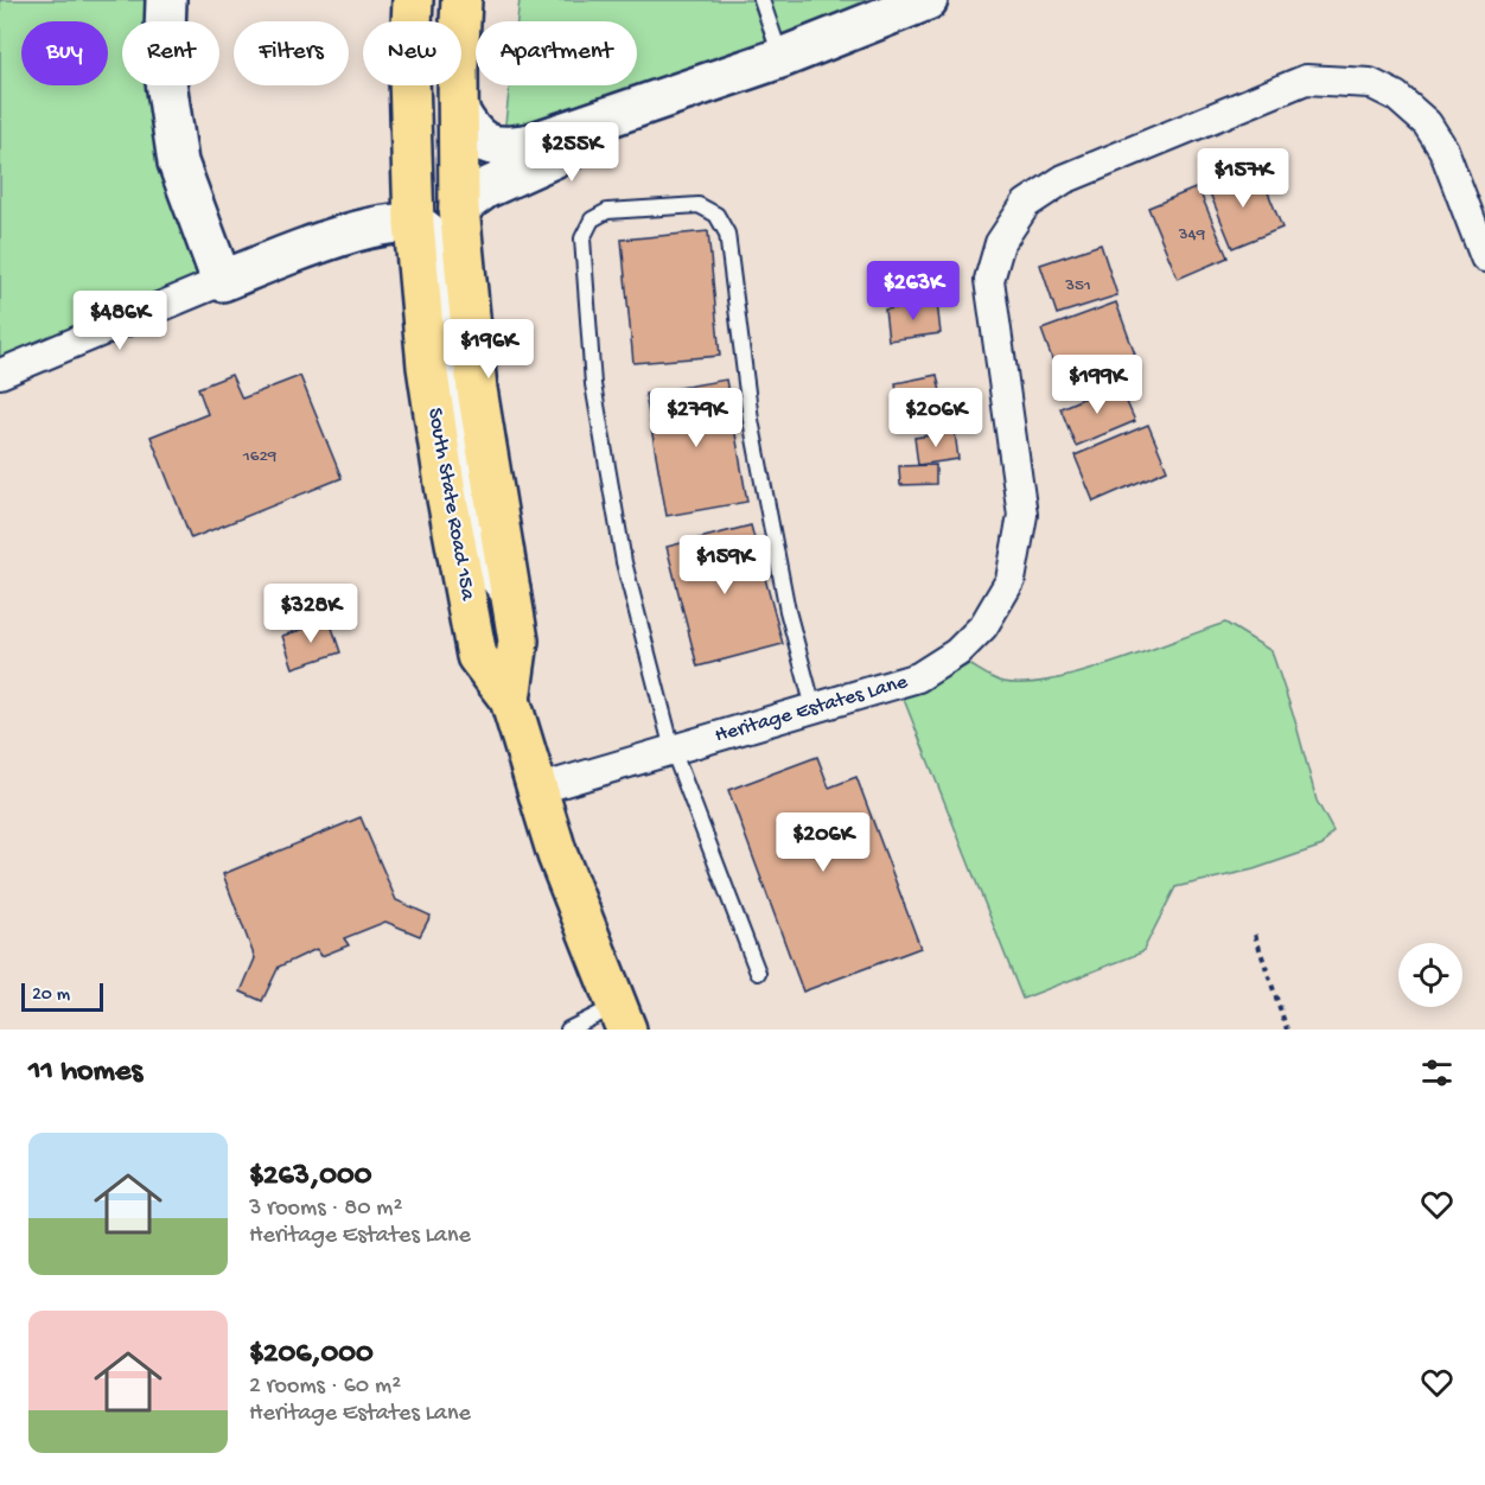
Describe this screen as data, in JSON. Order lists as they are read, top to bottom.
{
  "streets": {
    "highway": ["South State Road 15a"],
    "street": ["Heritage Estates Lane"]
  },
  "crossings": [
    ["South State Road 15a", "Heritage Estates Lane"]
  ],
  "house_numbers": ["349", "351", "1629"],
  "scale_bar": "20 m",
  "page": {
    "chip": [
      "Buy",
      "Rent",
      "Filters",
      "New",
      "Apartment"
    ],
    "price": [
      "$255K",
      "$157K",
      "$263K",
      "$486K",
      "$196K",
      "$199K",
      "$279K",
      "$206K",
      "$159K",
      "$328K",
      "$206K"
    ],
    "scale": "20 m",
    "heading": "11 homes",
    "list": [
      {
        "name": "$263,000",
        "note": "3 rooms · 80 m² · Heritage Estates Lane"
      },
      {
        "name": "$206,000",
        "note": "2 rooms · 60 m² · Heritage Estates Lane"
      }
    ]
  }
}
